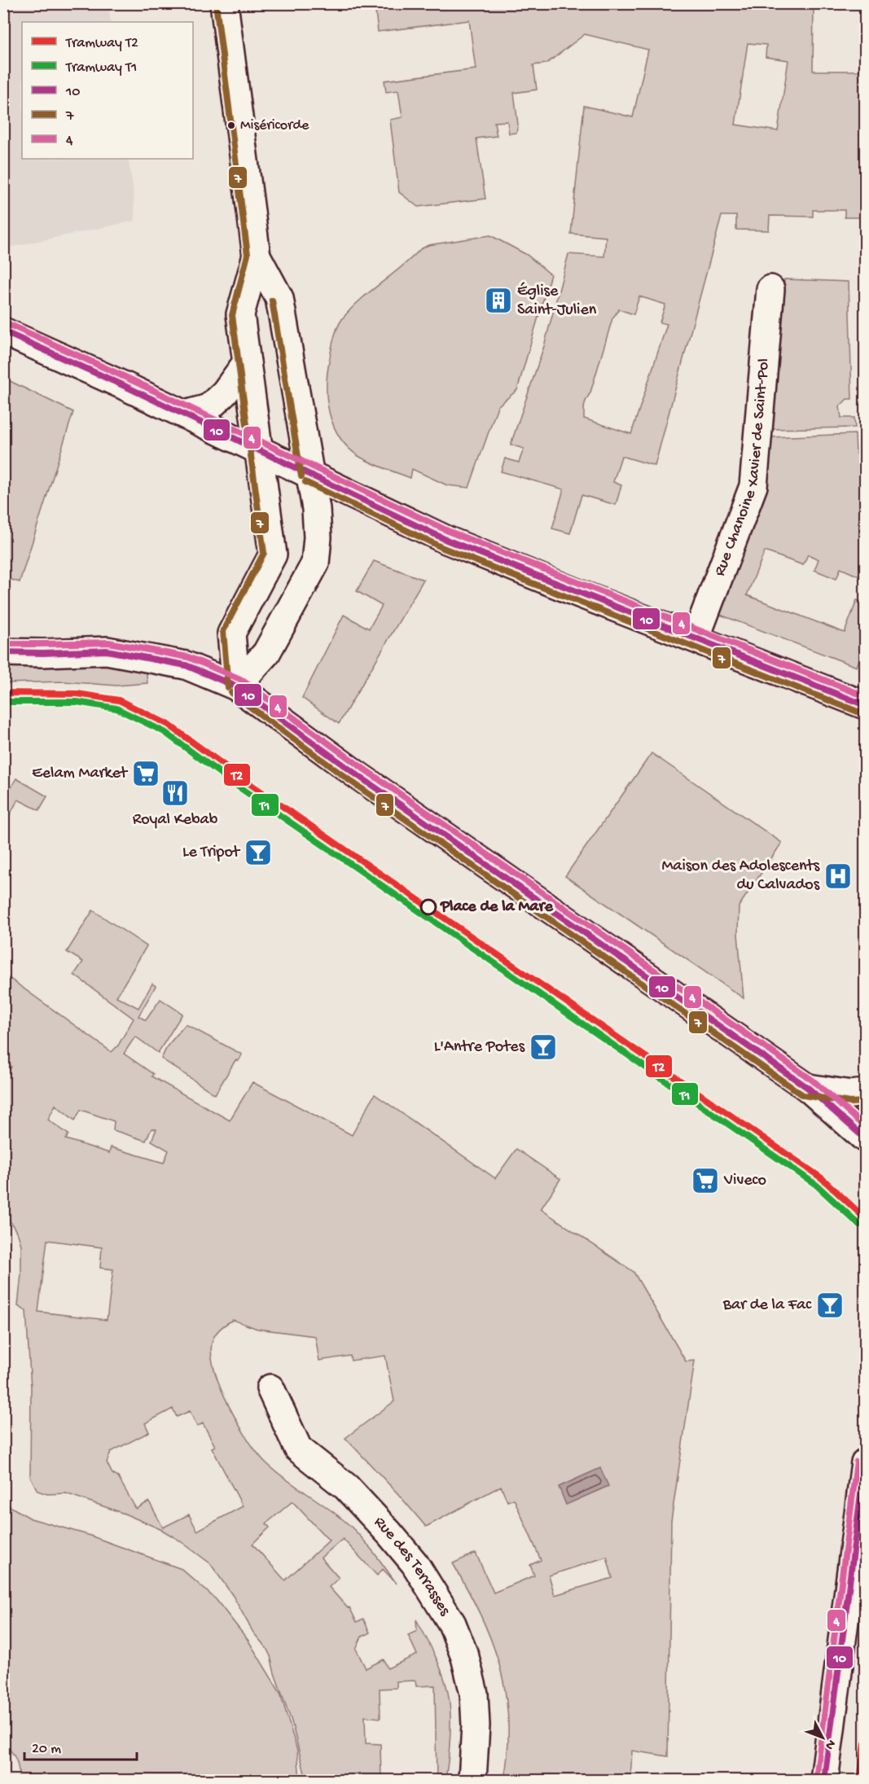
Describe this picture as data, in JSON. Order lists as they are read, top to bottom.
{
  "streets": {
    "main road": ["Rue Chanoine Xavier de Saint-Pol", "Rue des Terrasses"]
  },
  "places": {
    "other": ["Miséricorde", "Place de la Mare"],
    "building": ["Église Saint-Julien"],
    "supermarket": ["Eelam Market", "Viveco"],
    "restaurant": ["Royal Kebab"],
    "bar": ["Le Tripot", "L'Antre Potes", "Bar de la Fac"],
    "hospital": ["Maison des Adolescents du Calvados"]
  },
  "lines": [
    "transit line 7",
    "transit line 4",
    "transit line 10",
    "tram line T2",
    "tram line T1"
  ],
  "legend": [
    "Tramway T2",
    "Tramway T1",
    "10",
    "7",
    "4"
  ],
  "scale_bar": "20 m",
  "north": "bottom right"
}
